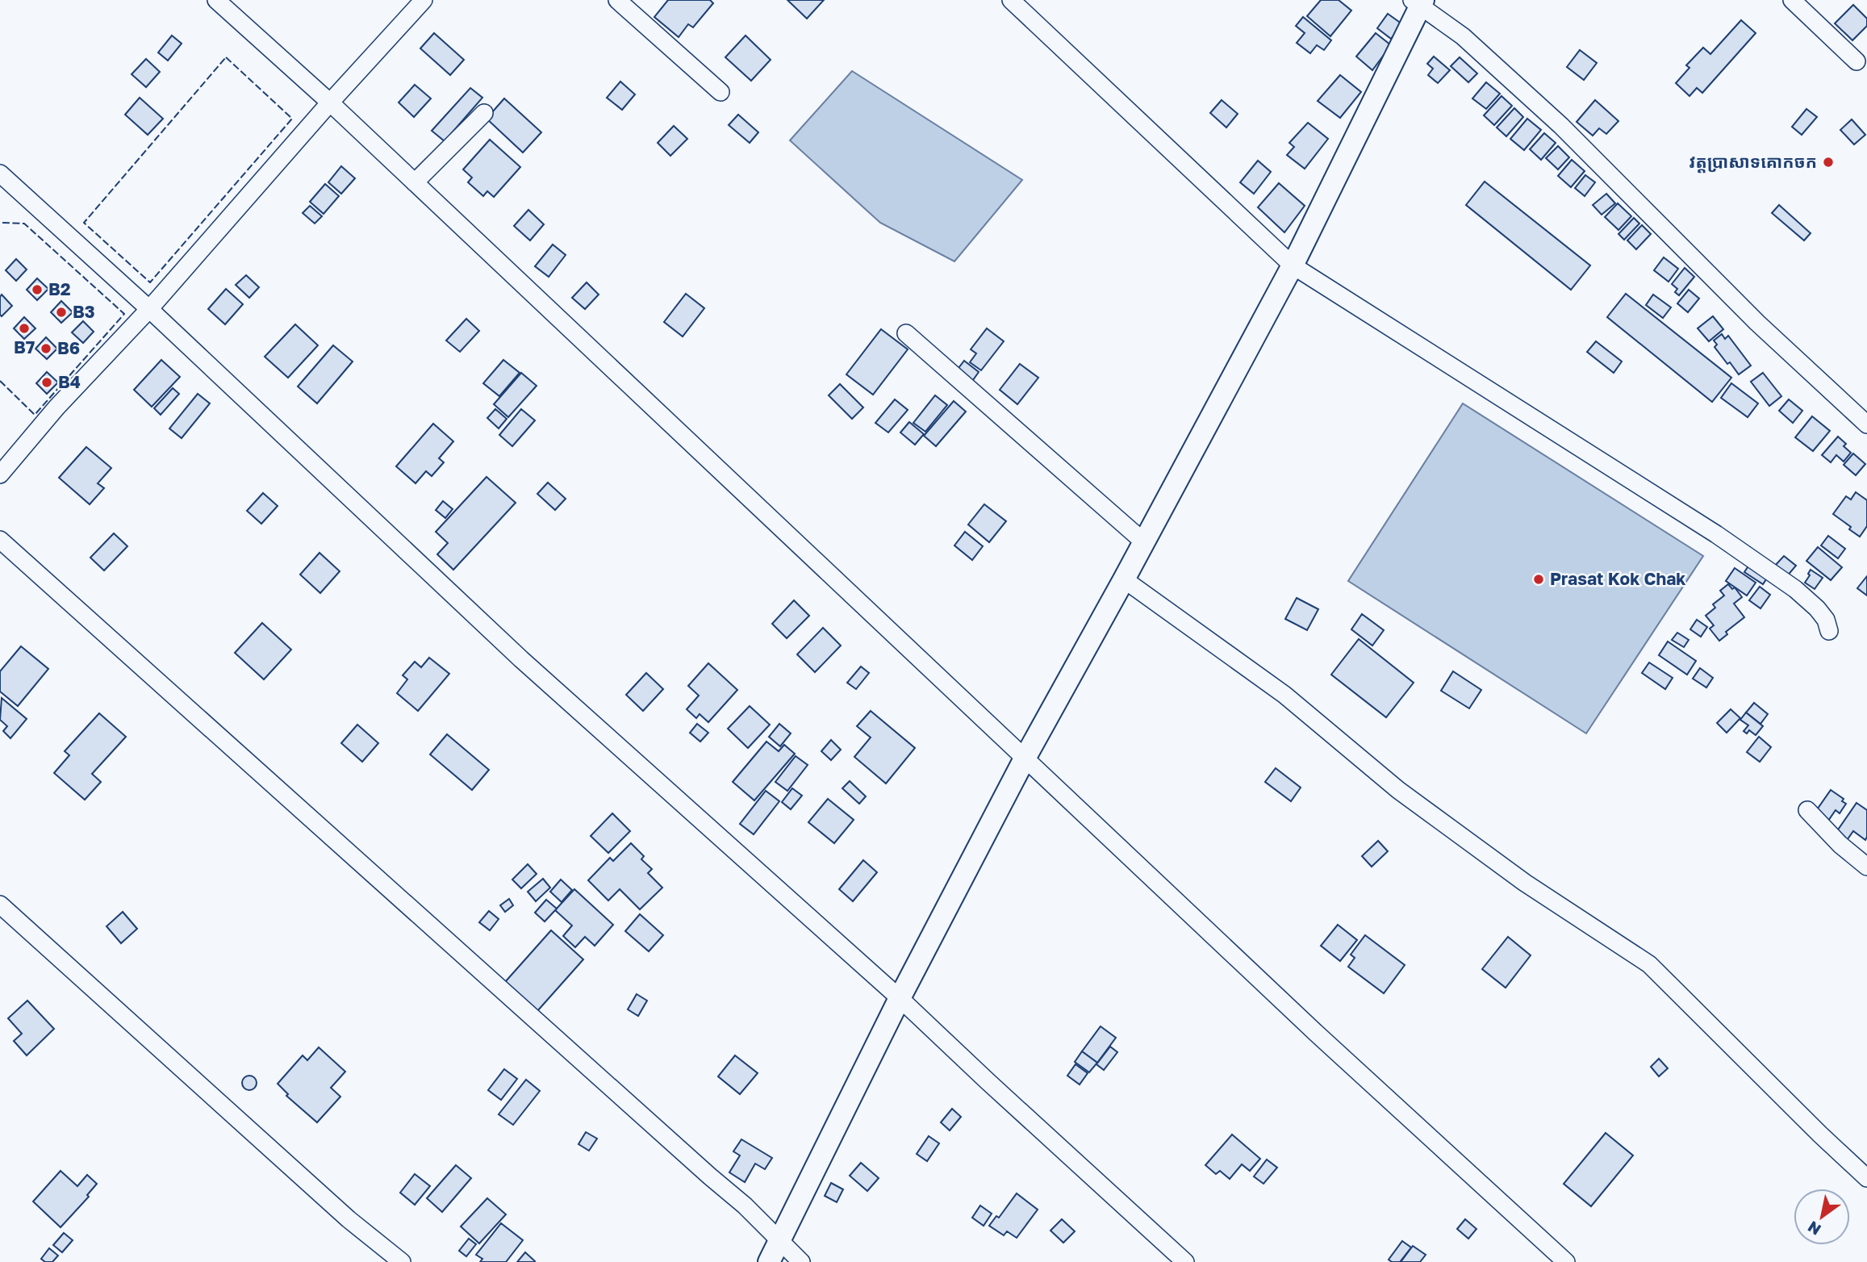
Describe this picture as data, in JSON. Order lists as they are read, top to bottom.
{
  "places": [
    "វត្តប្រាសាទគោកចក",
    "B2",
    "B3",
    "B7",
    "B6",
    "B4",
    "Prasat Kok Chak"
  ],
  "north": "bottom left"
}
